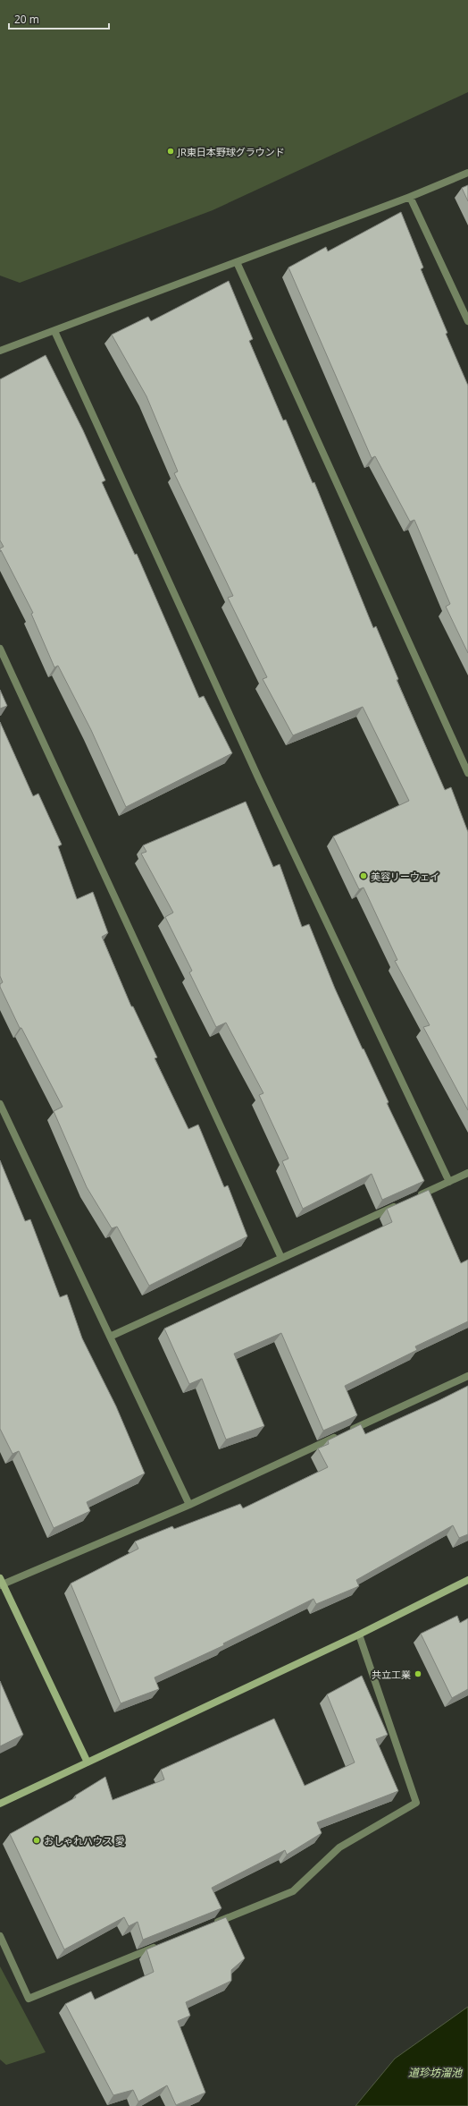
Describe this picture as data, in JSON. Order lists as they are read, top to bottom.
{
  "water": ["道珍坊溜池"],
  "places": [
    "JR東日本野球グラウンド",
    "美容リーウェイ",
    "共立工業",
    "おしゃれハウス 愛"
  ],
  "scale_bar": "20 m"
}
